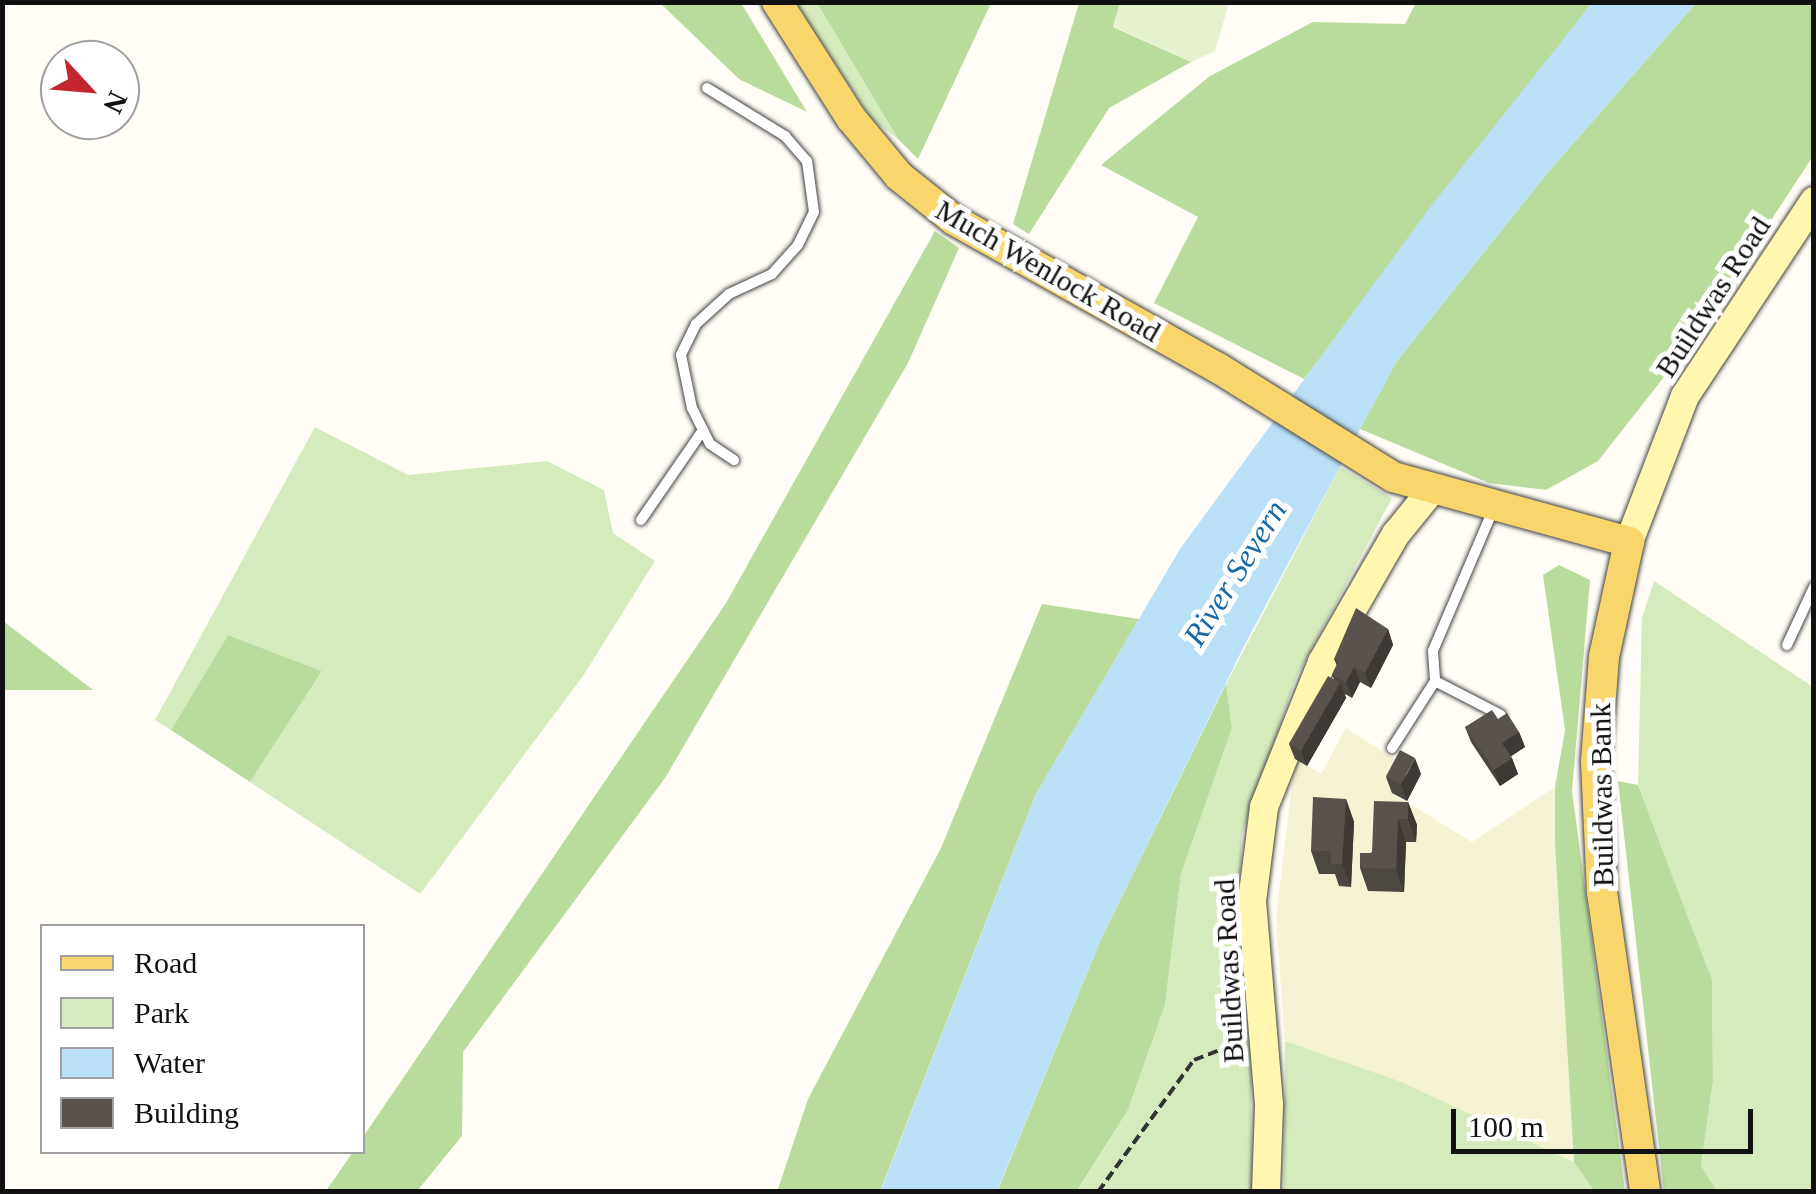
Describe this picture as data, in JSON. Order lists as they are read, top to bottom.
{
  "streets": {
    "main road": ["Much Wenlock Road", "Buildwas Bank"],
    "street": ["Buildwas Road"]
  },
  "crossings": [
    ["Much Wenlock Road", "Buildwas Road"],
    ["Buildwas Road", "Buildwas Bank"]
  ],
  "water": ["River Severn"],
  "legend": [
    "Road",
    "Park",
    "Water",
    "Building"
  ],
  "scale_bar": "100 m",
  "north": "bottom right"
}
